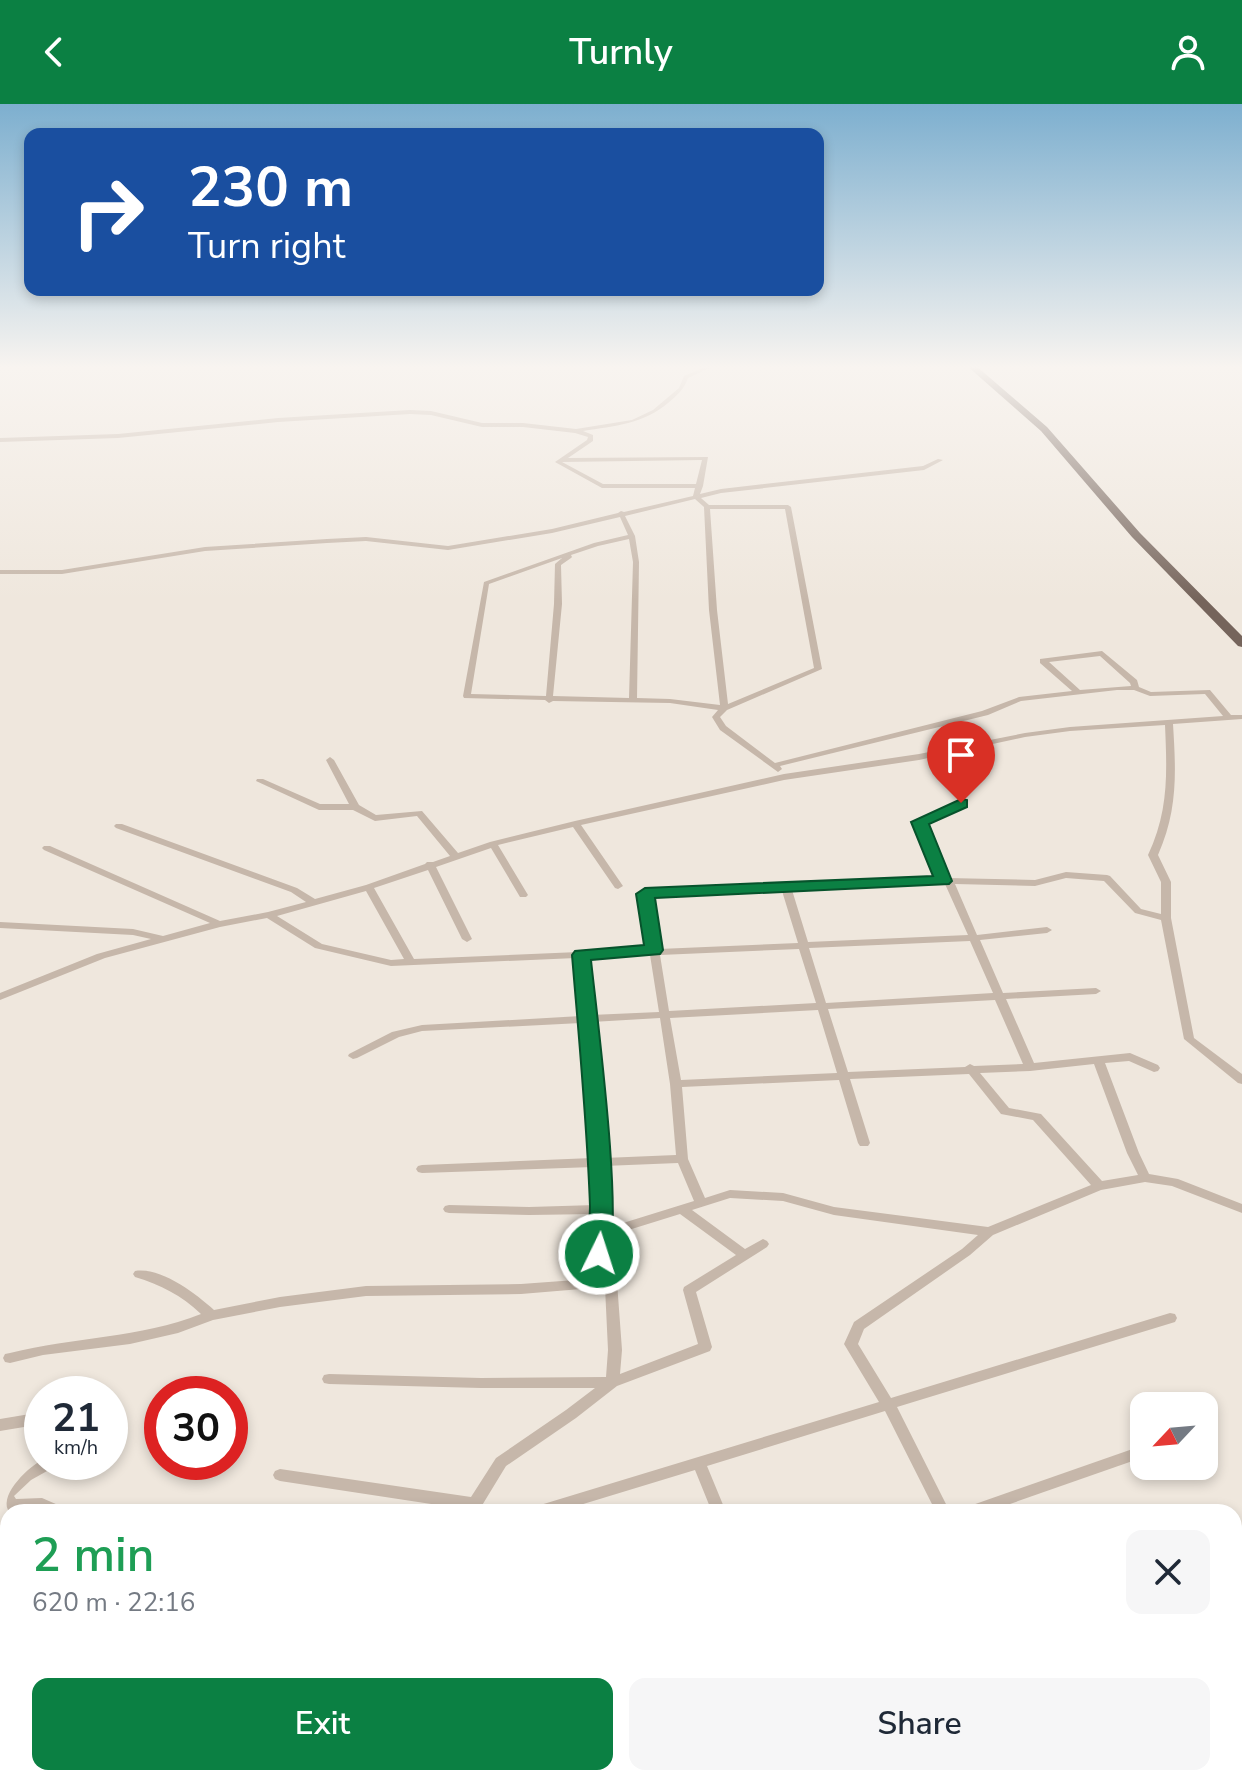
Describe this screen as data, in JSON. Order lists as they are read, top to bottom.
{
  "north": "bottom left",
  "page": {
    "header": "Turnly",
    "turn": ["230 m", "Turn right"],
    "speed": "21 km/h",
    "limit": "30",
    "heading": ["2 min", "620 m · 22:16"],
    "buttons": ["Exit", "Share"]
  }
}
